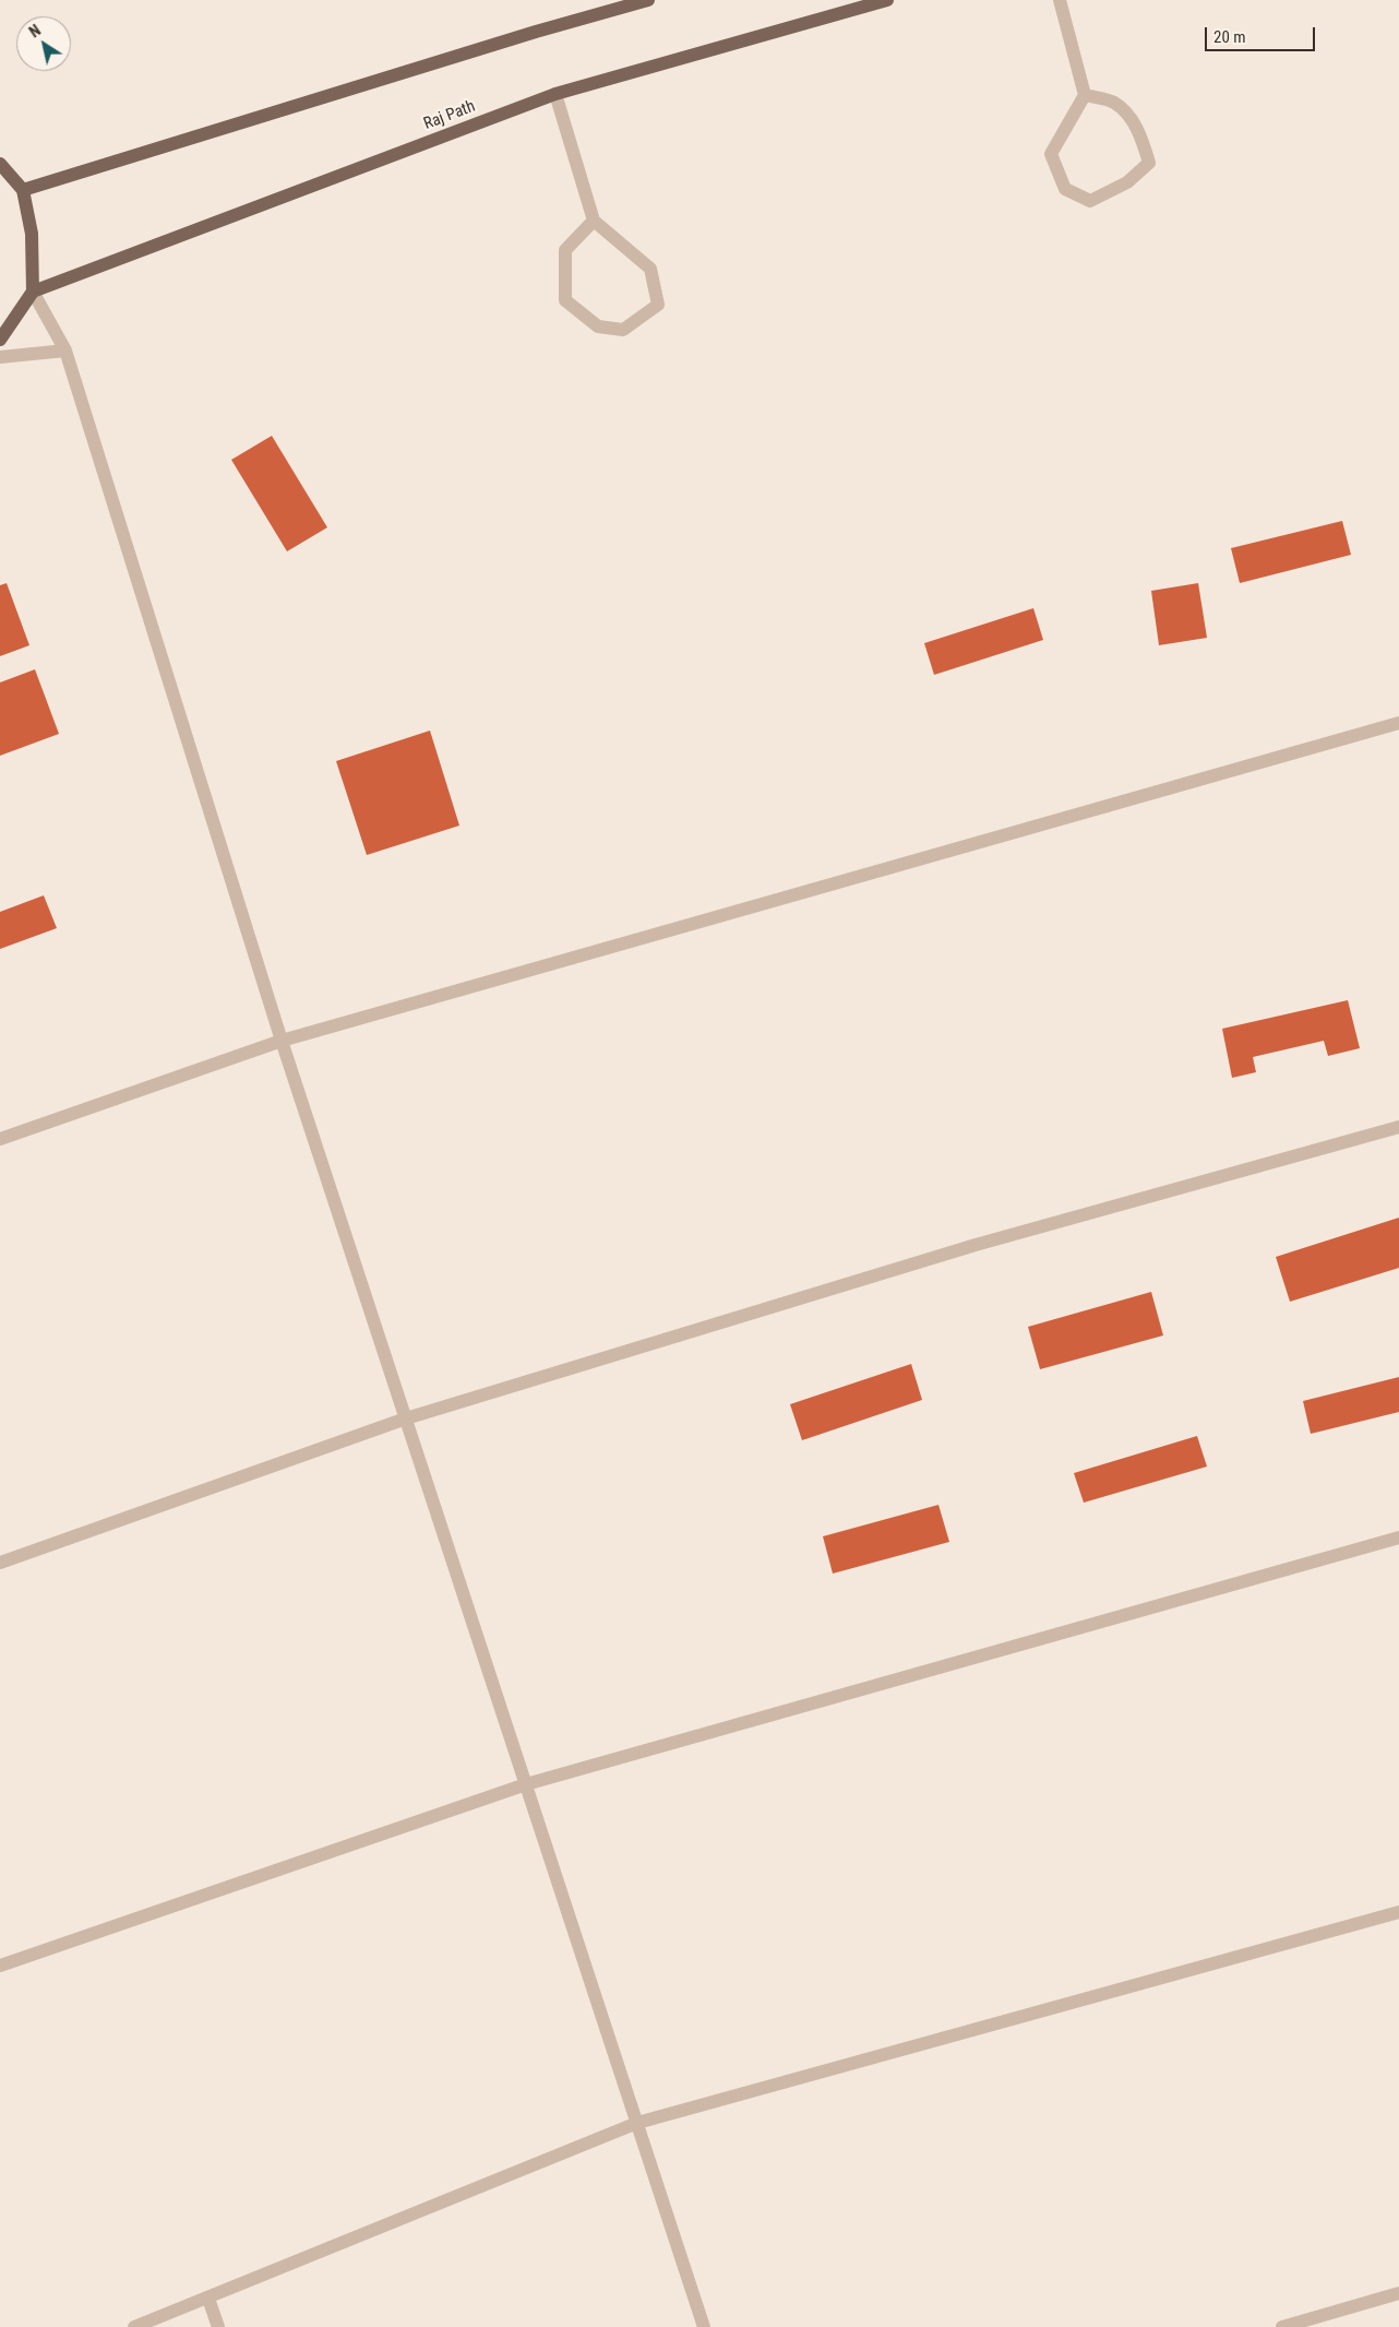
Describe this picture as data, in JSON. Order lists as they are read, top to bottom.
{
  "streets": {
    "main road": ["Raj Path"]
  },
  "scale_bar": "20 m",
  "north": "top left"
}
